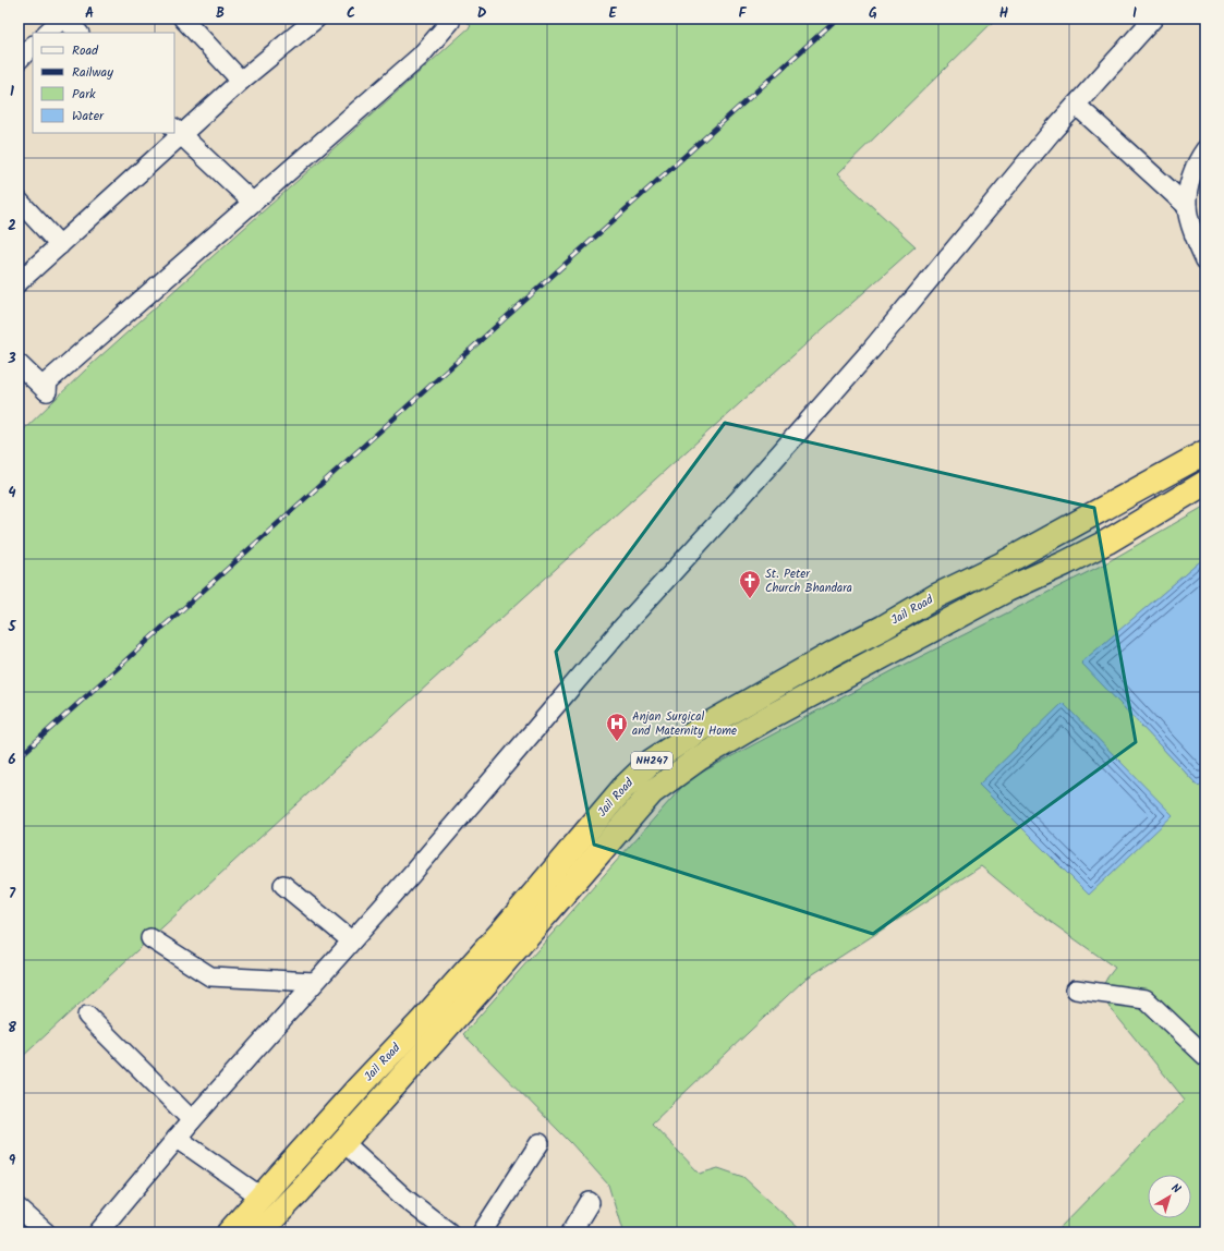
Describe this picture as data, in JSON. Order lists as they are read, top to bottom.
{
  "streets": {
    "highway": ["Jail Road", "NH247"]
  },
  "places": {
    "church": ["St. Peter Church Bhandara"],
    "hospital": ["Anjan Surgical and Maternity Home"]
  },
  "legend": [
    "Road",
    "Railway",
    "Park",
    "Water"
  ],
  "north": "top right",
  "grid": {
    "columns": [
      "A",
      "B",
      "C",
      "D",
      "E",
      "F",
      "G",
      "H",
      "I"
    ],
    "rows": [
      "1",
      "2",
      "3",
      "4",
      "5",
      "6",
      "7",
      "8",
      "9"
    ]
  }
}
